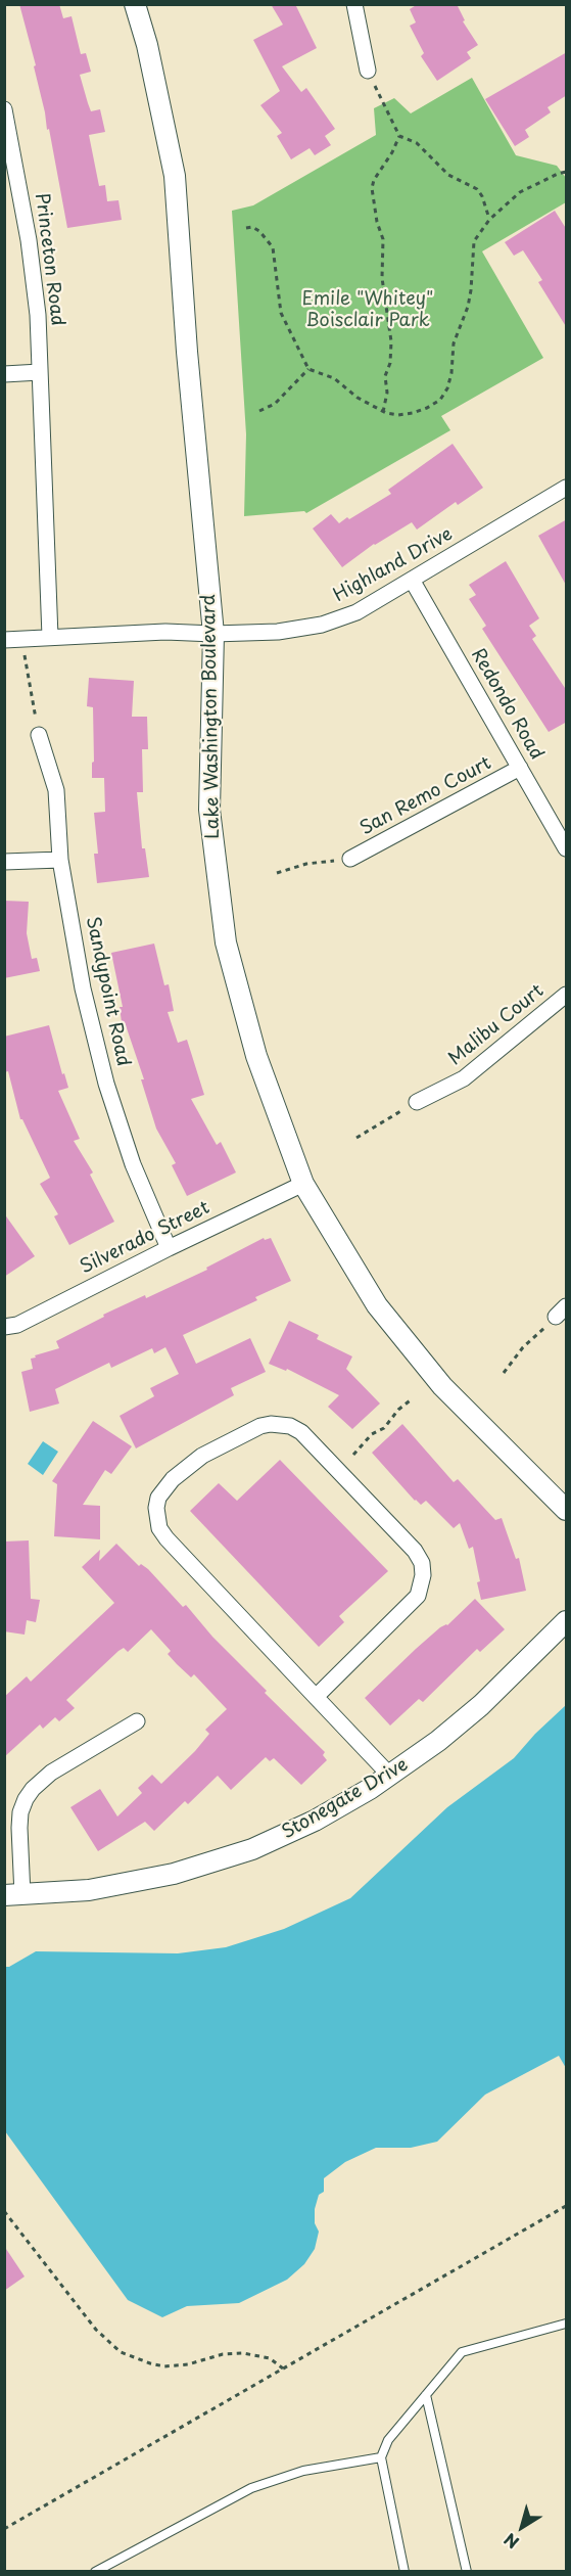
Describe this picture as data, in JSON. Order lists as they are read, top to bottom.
{
  "streets": {
    "street": [
      "Princeton Road",
      "Highland Drive",
      "Redondo Road",
      "Lake Washington Boulevard",
      "San Remo Court",
      "Sandypoint Road",
      "Malibu Court",
      "Silverado Street",
      "Stonegate Drive"
    ]
  },
  "crossings": [
    ["Princeton Road", "Highland Drive"],
    ["Highland Drive", "Redondo Road"],
    ["Highland Drive", "Lake Washington Boulevard"],
    ["Redondo Road", "San Remo Court"],
    ["Lake Washington Boulevard", "Silverado Street"],
    ["Sandypoint Road", "Silverado Street"]
  ],
  "parks": ["Emile \"Whitey\" Boisclair Park"],
  "north": "bottom left"
}
